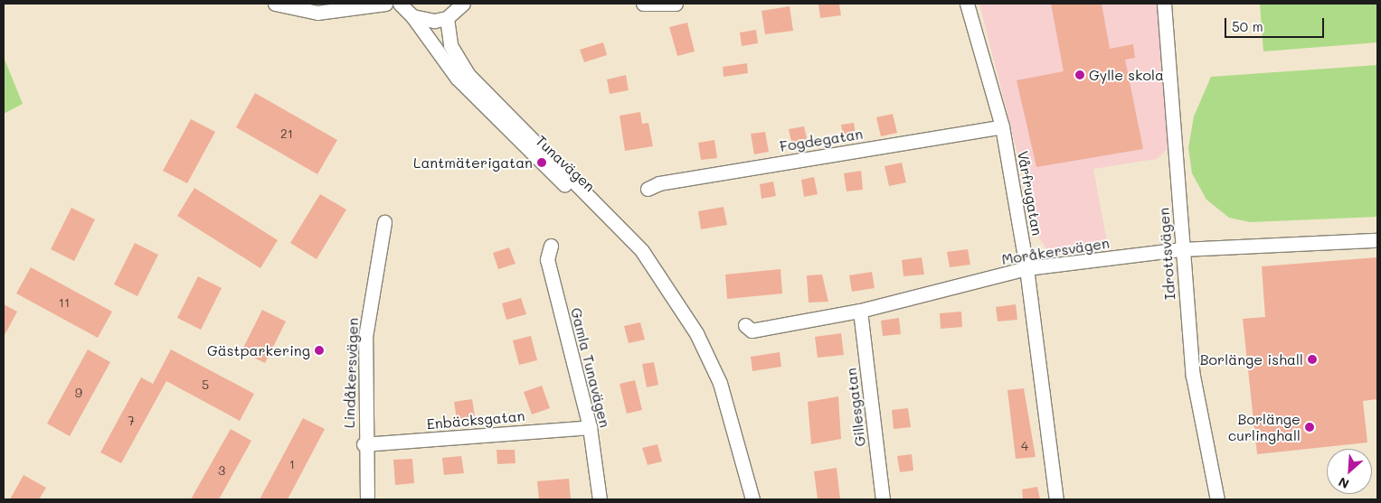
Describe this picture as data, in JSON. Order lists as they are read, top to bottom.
{
  "streets": {
    "street": [
      "Fogdegatan",
      "Tunavägen",
      "Vårfrugatan",
      "Moråkersvägen",
      "Idrottsvägen",
      "Gamla Tunavägen",
      "Lindåkersvägen",
      "Gillesgatan",
      "Enbäcksgatan"
    ]
  },
  "crossings": [
    ["Fogdegatan", "Vårfrugatan"],
    ["Vårfrugatan", "Moråkersvägen"],
    ["Moråkersvägen", "Idrottsvägen"],
    ["Moråkersvägen", "Gillesgatan"],
    ["Gamla Tunavägen", "Enbäcksgatan"],
    ["Lindåkersvägen", "Enbäcksgatan"]
  ],
  "places": [
    "Gylle skola",
    "Lantmäterigatan",
    "Gästparkering",
    "Borlänge ishall",
    "Borlänge curlinghall"
  ],
  "house_numbers": [
    "21",
    "11",
    "5",
    "9",
    "7",
    "4",
    "1",
    "3"
  ],
  "scale_bar": "50 m",
  "north": "bottom left"
}
